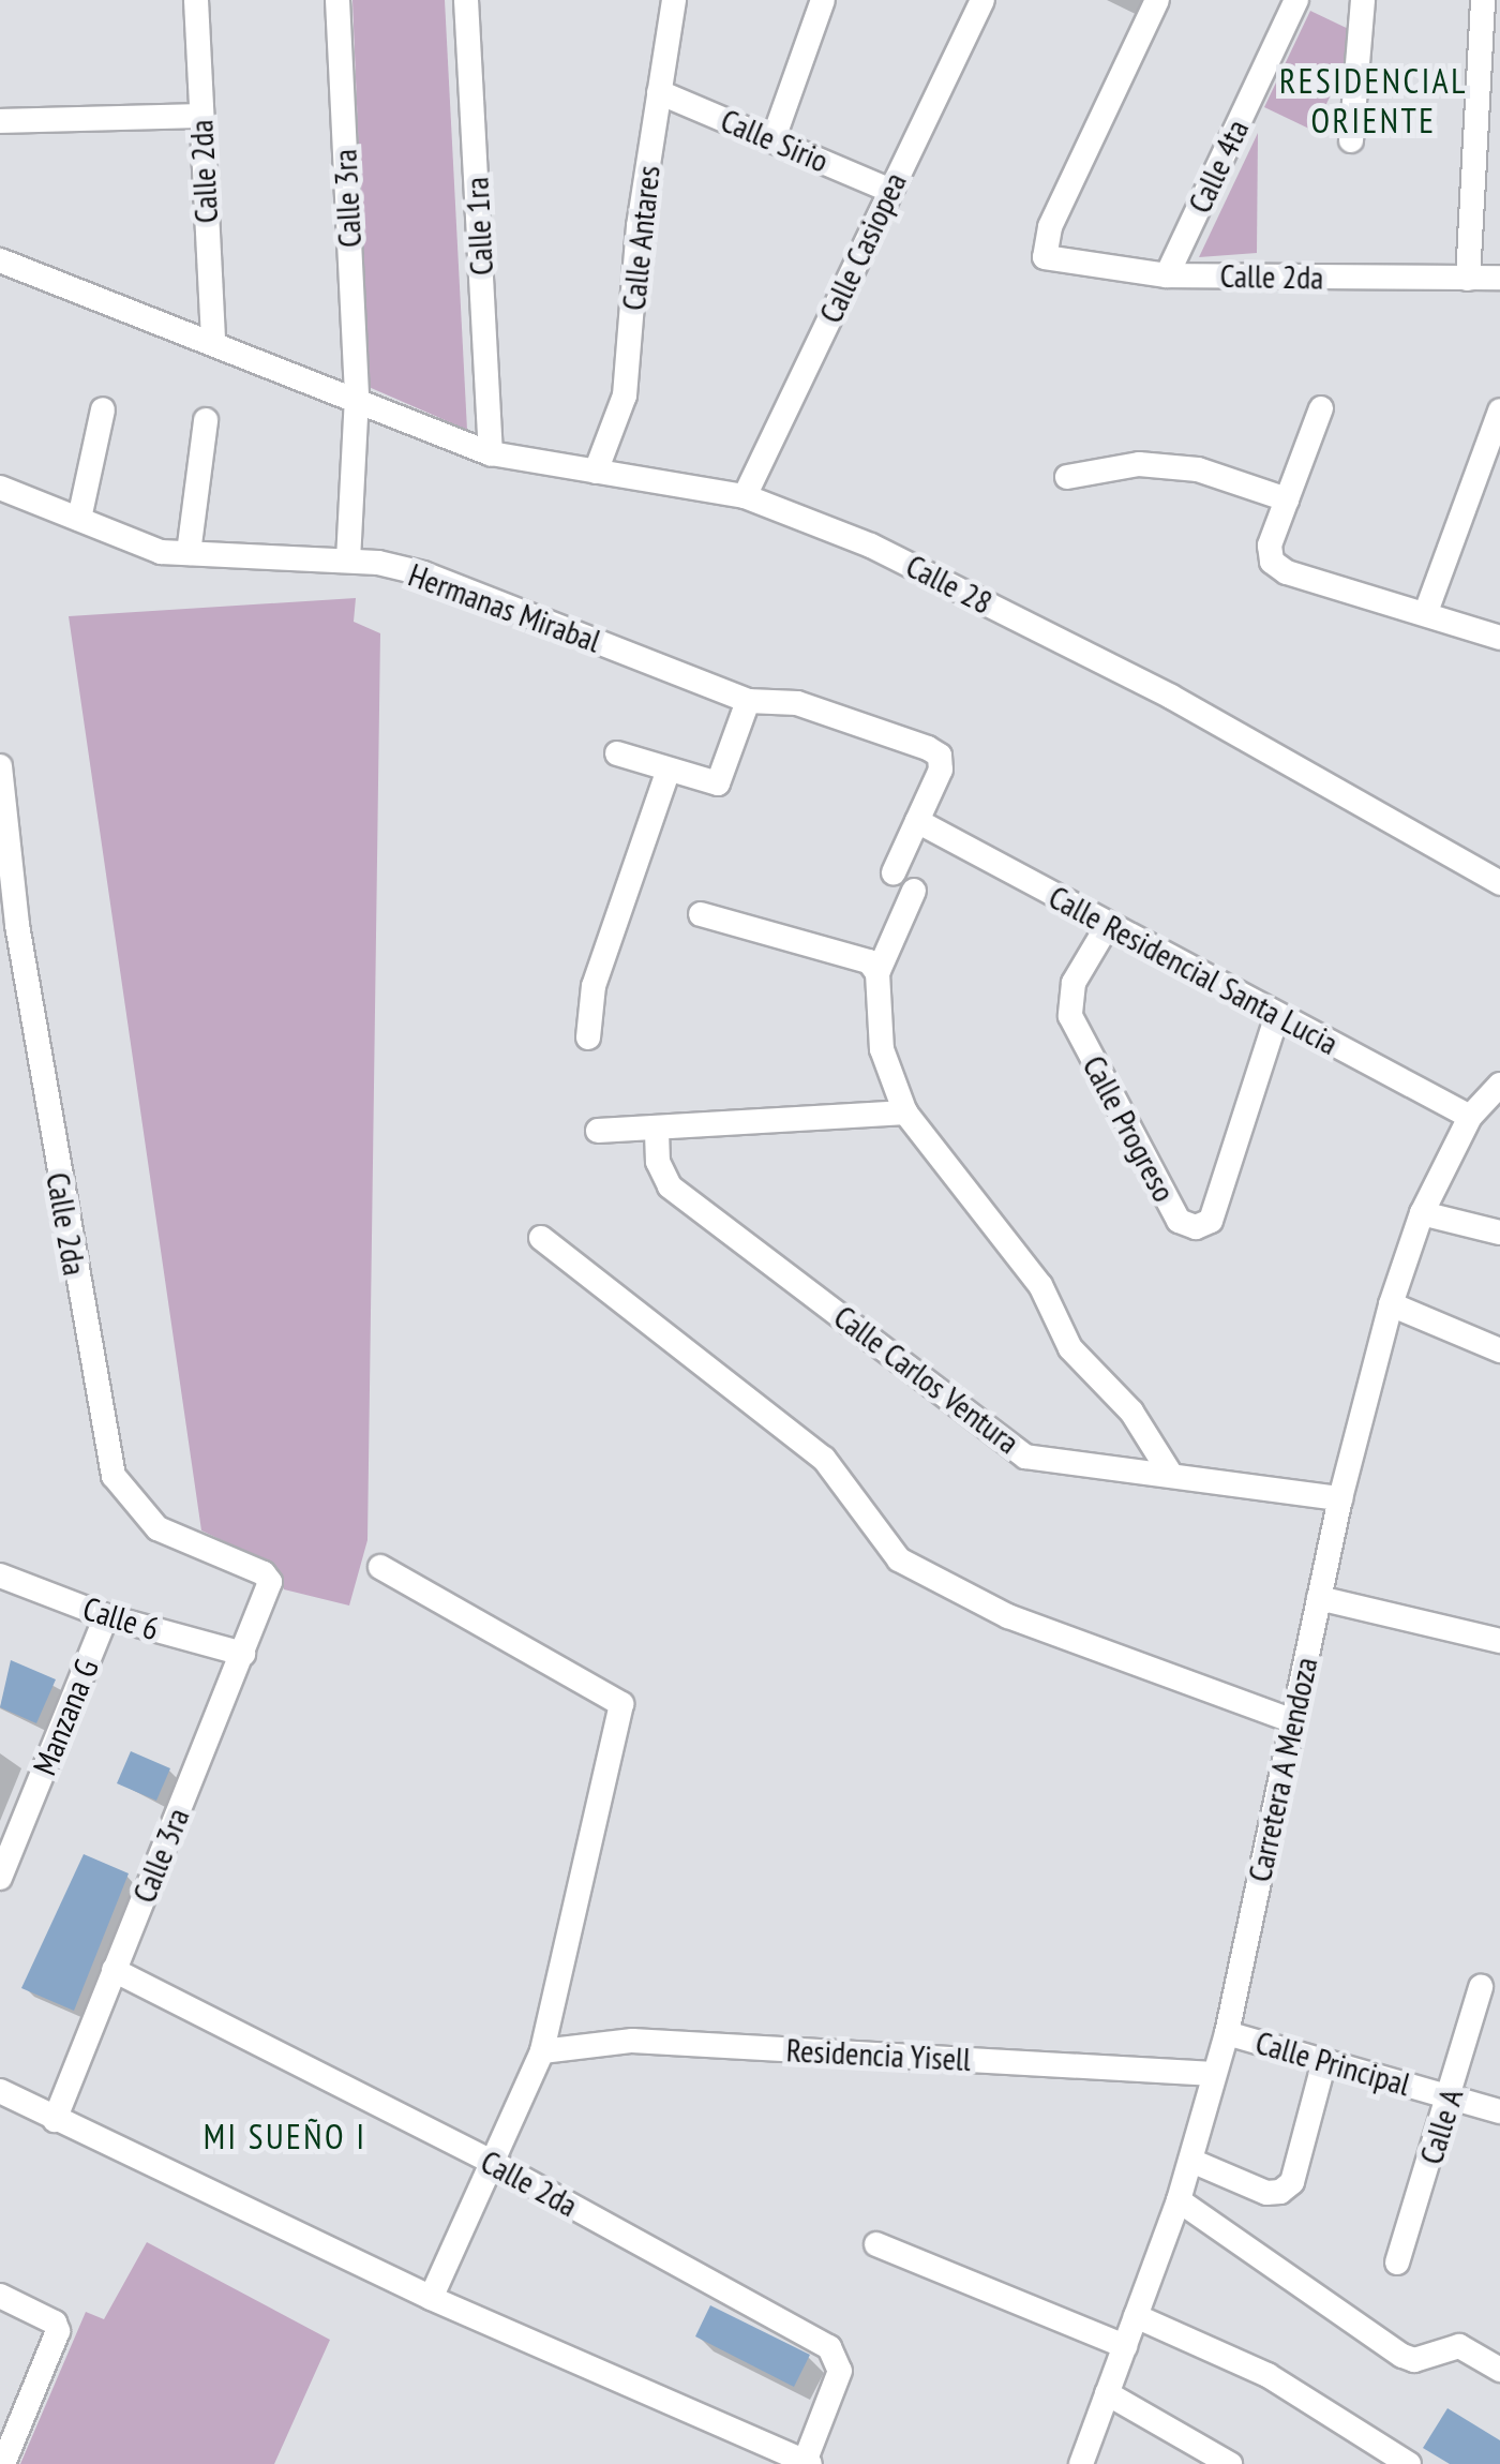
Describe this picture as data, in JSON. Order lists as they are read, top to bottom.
{
  "streets": {
    "street": [
      "Calle Sirio",
      "Calle 4ta",
      "Calle 2da",
      "Calle 3ra",
      "Calle 1ra",
      "Calle Antares",
      "Calle Casiopea",
      "Calle 28",
      "Hermanas Mirabal",
      "Calle Residencial Santa Lucia",
      "Calle Progreso",
      "Calle Carlos Ventura",
      "Calle 6",
      "Manzana G",
      "Carretera A Mendoza",
      "Residencia Yisell",
      "Calle Principal",
      "Calle A"
    ]
  },
  "crossings": [
    ["Calle Sirio", "Calle Antares"],
    ["Calle Sirio", "Calle Casiopea"],
    ["Calle 4ta", "Calle 2da"],
    ["Calle 2da", "Calle 3ra"],
    ["Calle 3ra", "Calle 28"],
    ["Calle 3ra", "Hermanas Mirabal"],
    ["Calle 3ra", "Calle 6"],
    ["Calle 1ra", "Calle 28"],
    ["Calle Antares", "Calle 28"],
    ["Calle Casiopea", "Calle 28"],
    ["Hermanas Mirabal", "Calle Residencial Santa Lucia"],
    ["Calle Residencial Santa Lucia", "Calle Progreso"],
    ["Calle Residencial Santa Lucia", "Carretera A Mendoza"],
    ["Calle Carlos Ventura", "Carretera A Mendoza"],
    ["Calle 6", "Manzana G"],
    ["Carretera A Mendoza", "Residencia Yisell"],
    ["Carretera A Mendoza", "Calle Principal"],
    ["Calle Principal", "Calle A"]
  ],
  "districts": ["RESIDENCIAL ORIENTE", "MI SUEÑO I"]
}
